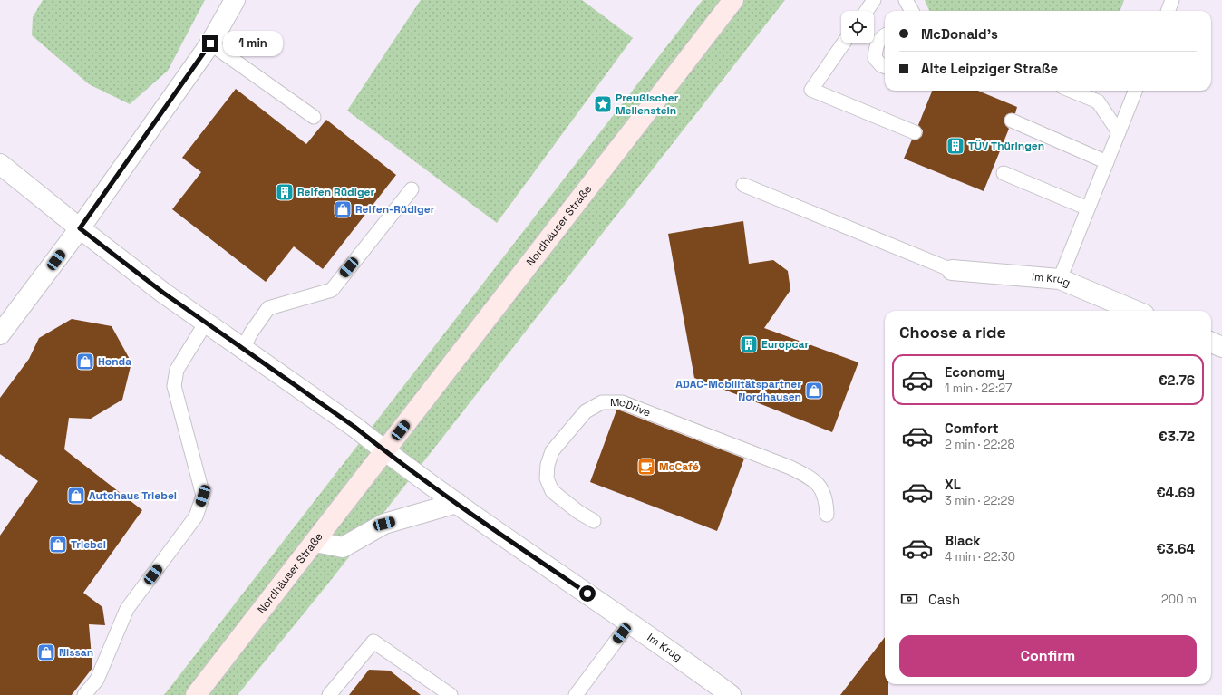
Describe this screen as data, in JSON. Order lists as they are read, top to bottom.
{
  "streets": {
    "main road": ["Nordhäuser Straße"],
    "street": ["Im Krug"],
    "lane": ["McDrive"]
  },
  "crossings": [
    ["Nordhäuser Straße", "Im Krug"]
  ],
  "places": {
    "place": ["Preußischer Meilenstein"],
    "building": ["TÜV Thüringen", "Reifen Rüdiger", "Europcar"],
    "shop": [
      "Reifen-Rüdiger",
      "Honda",
      "ADAC-Mobilitätspartner Nordhausen",
      "Autohaus Triebel",
      "Triebel",
      "Nissan"
    ],
    "cafe": ["McCafé"]
  },
  "page": {
    "banner": ["McDonald's", "Alte Leipziger Straße"],
    "bubble": "1 min",
    "heading": "Choose a ride",
    "list": [
      {
        "name": "Economy",
        "note": "1 min · 22:27",
        "value": "€2.76"
      },
      {
        "name": "Comfort",
        "note": "2 min · 22:28",
        "value": "€3.72"
      },
      {
        "name": "XL",
        "note": "3 min · 22:29",
        "value": "€4.69"
      },
      {
        "name": "Black",
        "note": "4 min · 22:30",
        "value": "€3.64"
      }
    ],
    "pay": ["Cash", "200 m"],
    "buttons": "Confirm"
  }
}
